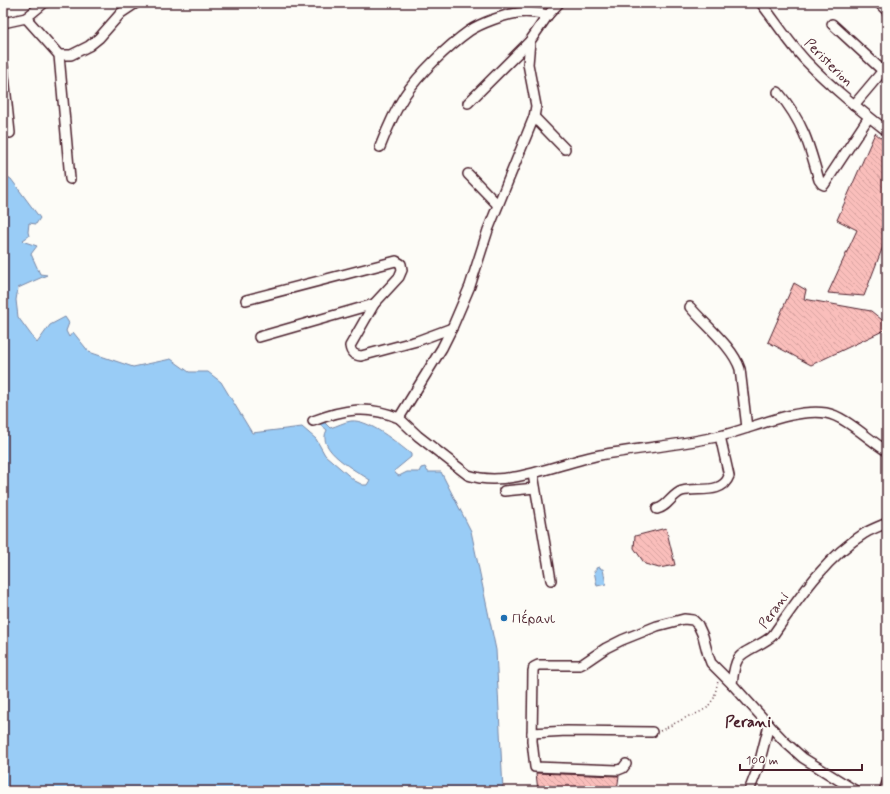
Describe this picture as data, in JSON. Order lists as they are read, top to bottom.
{
  "streets": {
    "street": ["Peristerion", "Perani"]
  },
  "districts": ["Perani"],
  "places": ["Πέρανι"],
  "scale_bar": "100 m"
}
